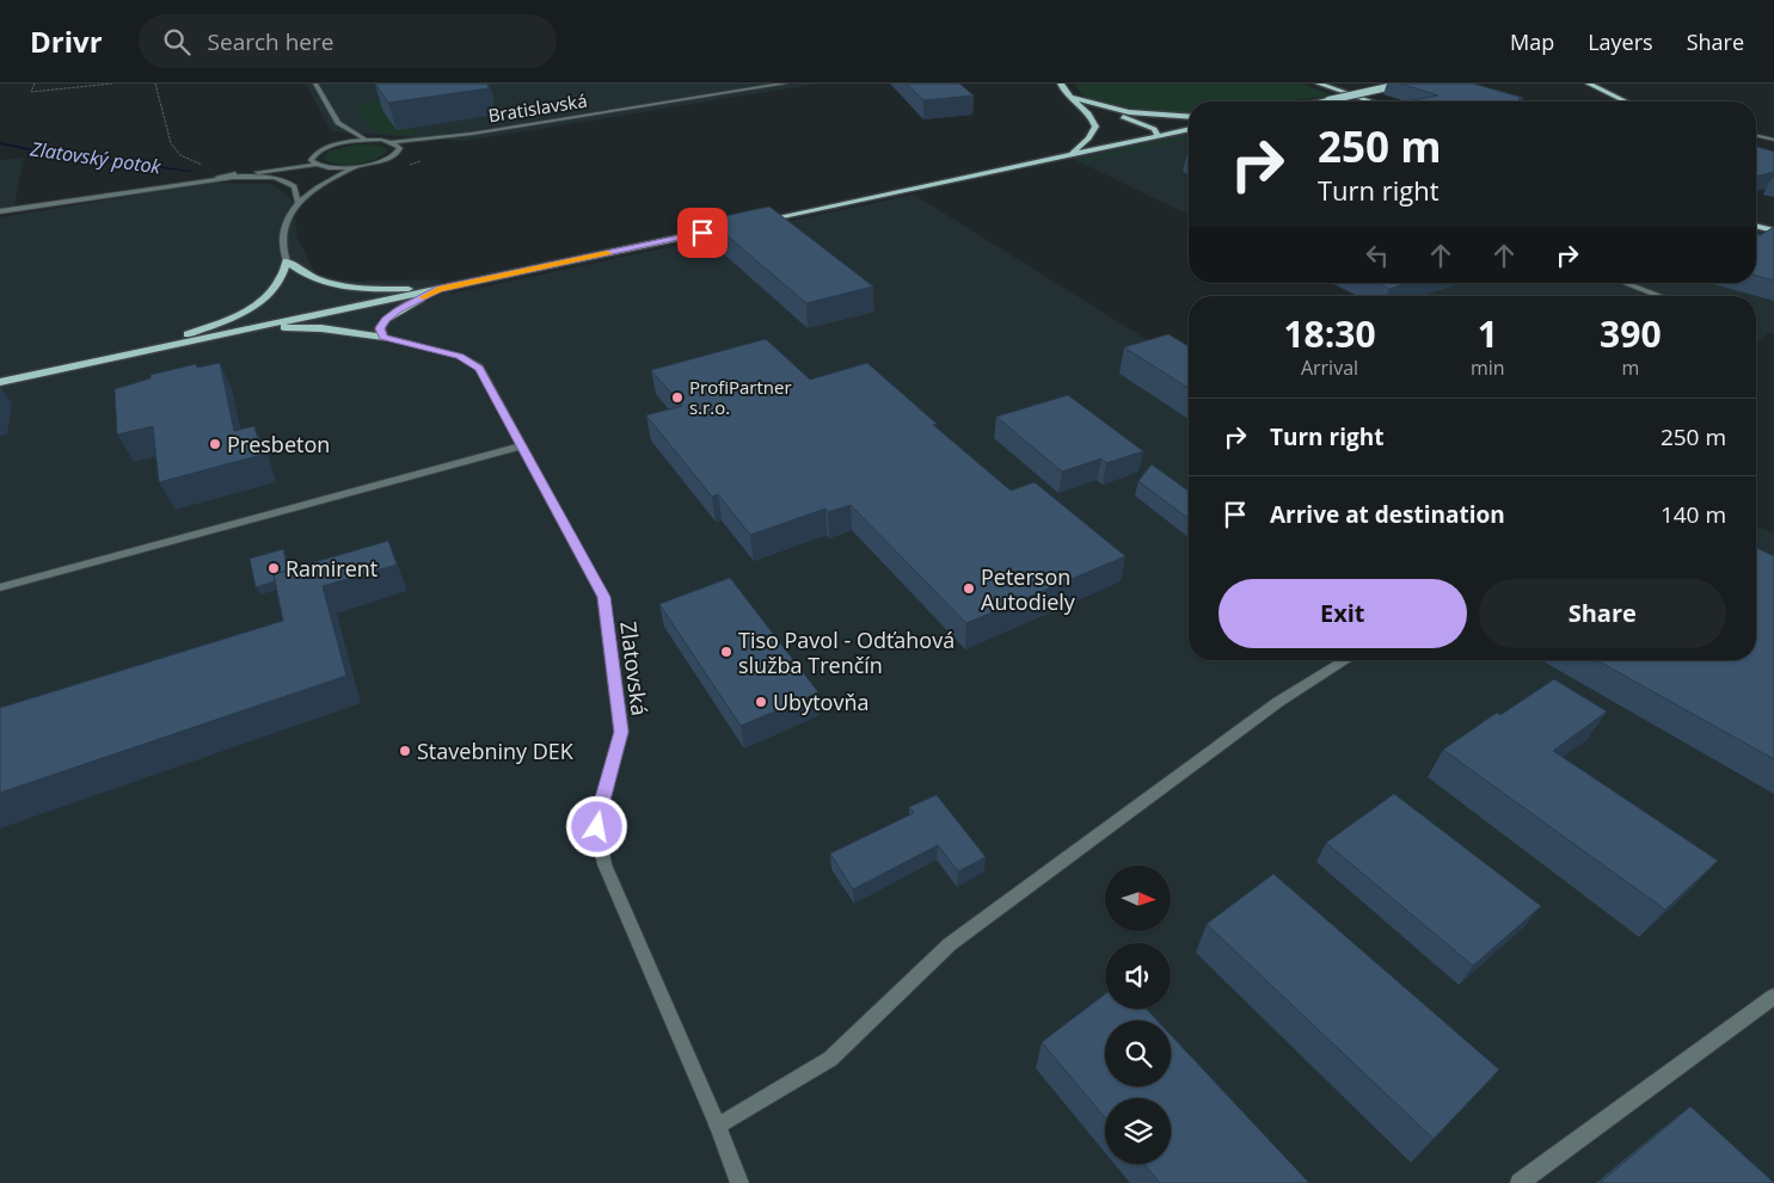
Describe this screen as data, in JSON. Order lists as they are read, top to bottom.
{
  "streets": {
    "street": ["Bratislavská", "Zlatovská"]
  },
  "water": ["Zlatovský potok"],
  "places": [
    "ProfiPartner s.r.o.",
    "Presbeton",
    "Ramirent",
    "Peterson Autodiely",
    "Tiso Pavol - Odťahová služba Trenčín",
    "Ubytovňa",
    "Stavebniny DEK"
  ],
  "north": "right",
  "page": {
    "header": "Drivr",
    "search": "Search here",
    "nav": ["Map", "Layers", "Share"],
    "turn": ["250 m", "Turn right"],
    "eta": [
      "18:30",
      "Arrival",
      "1",
      "min",
      "390",
      "m"
    ],
    "list": [
      {
        "name": "Turn right",
        "value": "250 m"
      },
      {
        "name": "Arrive at destination",
        "value": "140 m"
      }
    ],
    "buttons": ["Exit", "Share"]
  }
}
